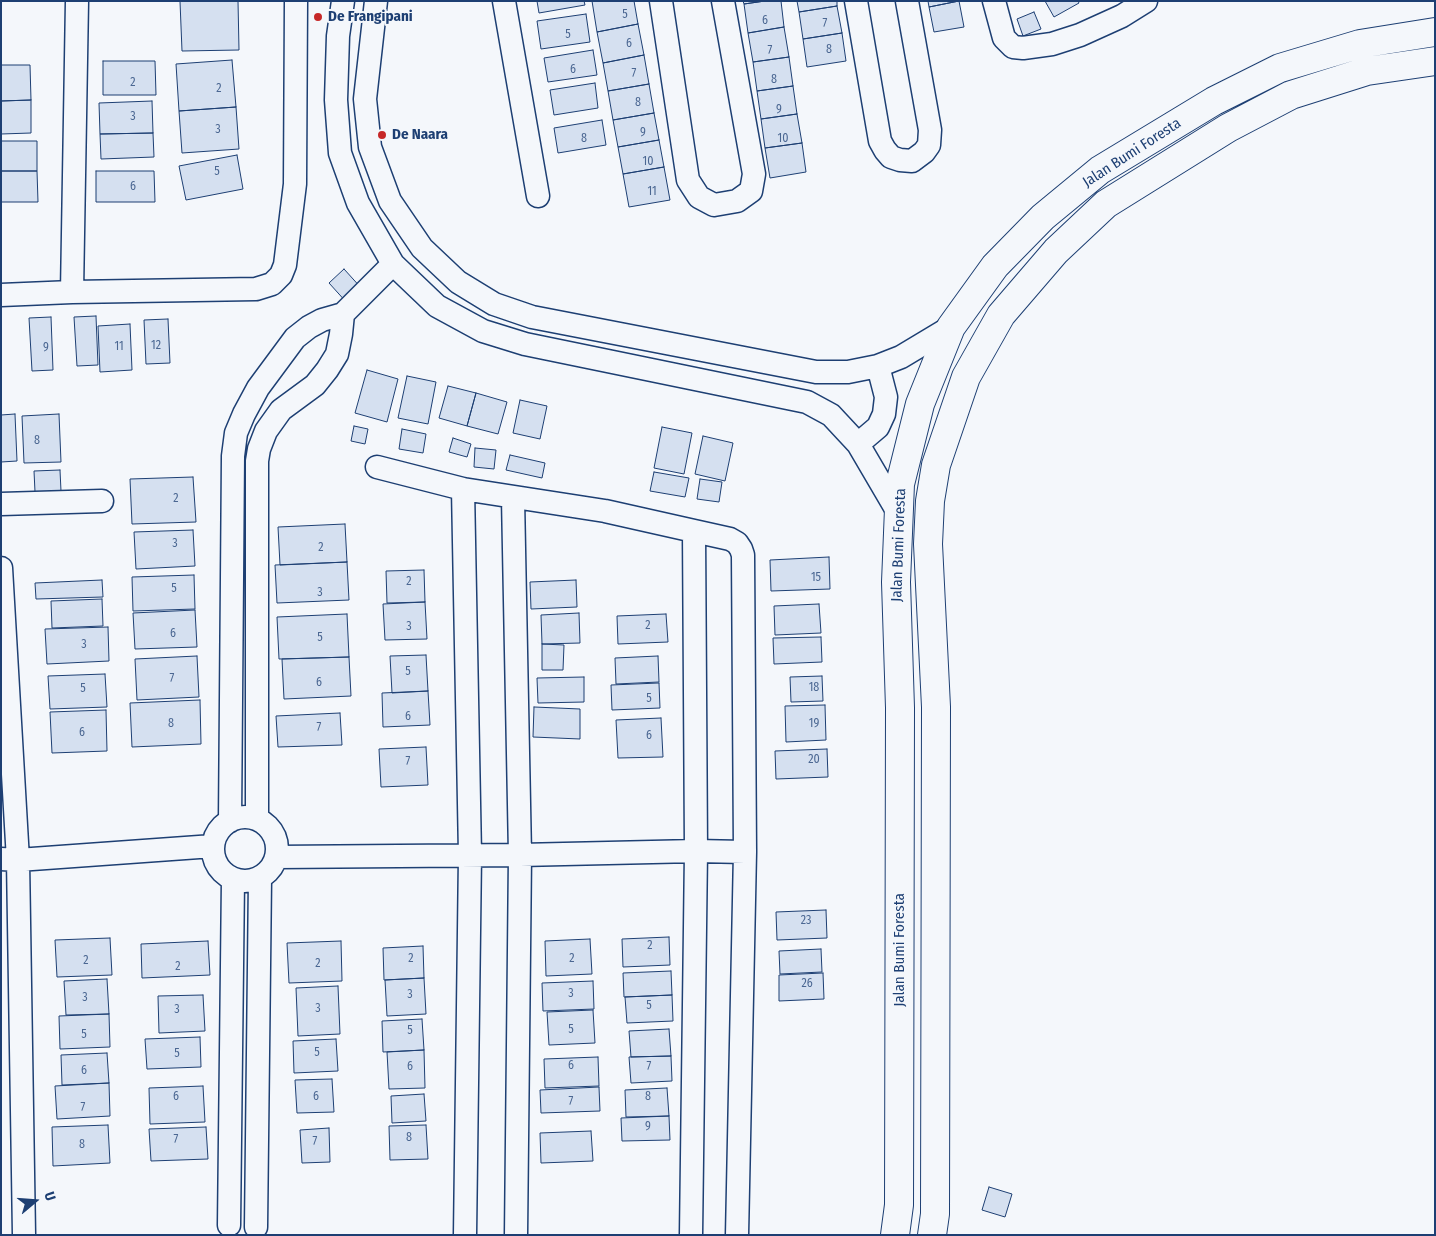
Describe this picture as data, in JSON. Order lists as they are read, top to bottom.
{
  "streets": {
    "main road": ["Jalan Bumi Foresta"]
  },
  "places": ["De Frangipani", "De Naara"],
  "house_numbers": [
    "5",
    "6",
    "7",
    "5",
    "6",
    "8",
    "7",
    "6",
    "7",
    "8",
    "2",
    "2",
    "8",
    "9",
    "3",
    "3",
    "9",
    "8",
    "10",
    "10",
    "5",
    "6",
    "11",
    "12",
    "11",
    "9",
    "8",
    "2",
    "3",
    "2",
    "15",
    "2",
    "5",
    "3",
    "2",
    "3",
    "6",
    "5",
    "3",
    "5",
    "7",
    "6",
    "18",
    "5",
    "5",
    "6",
    "8",
    "19",
    "7",
    "6",
    "6",
    "20",
    "7",
    "23",
    "2",
    "2",
    "2",
    "2",
    "2",
    "2",
    "26",
    "3",
    "3",
    "3",
    "5",
    "3",
    "3",
    "5",
    "5",
    "5",
    "5",
    "5",
    "6",
    "6",
    "7",
    "6",
    "6",
    "6",
    "8",
    "7",
    "7",
    "9",
    "8",
    "7",
    "7",
    "8"
  ],
  "north": "right"
}
